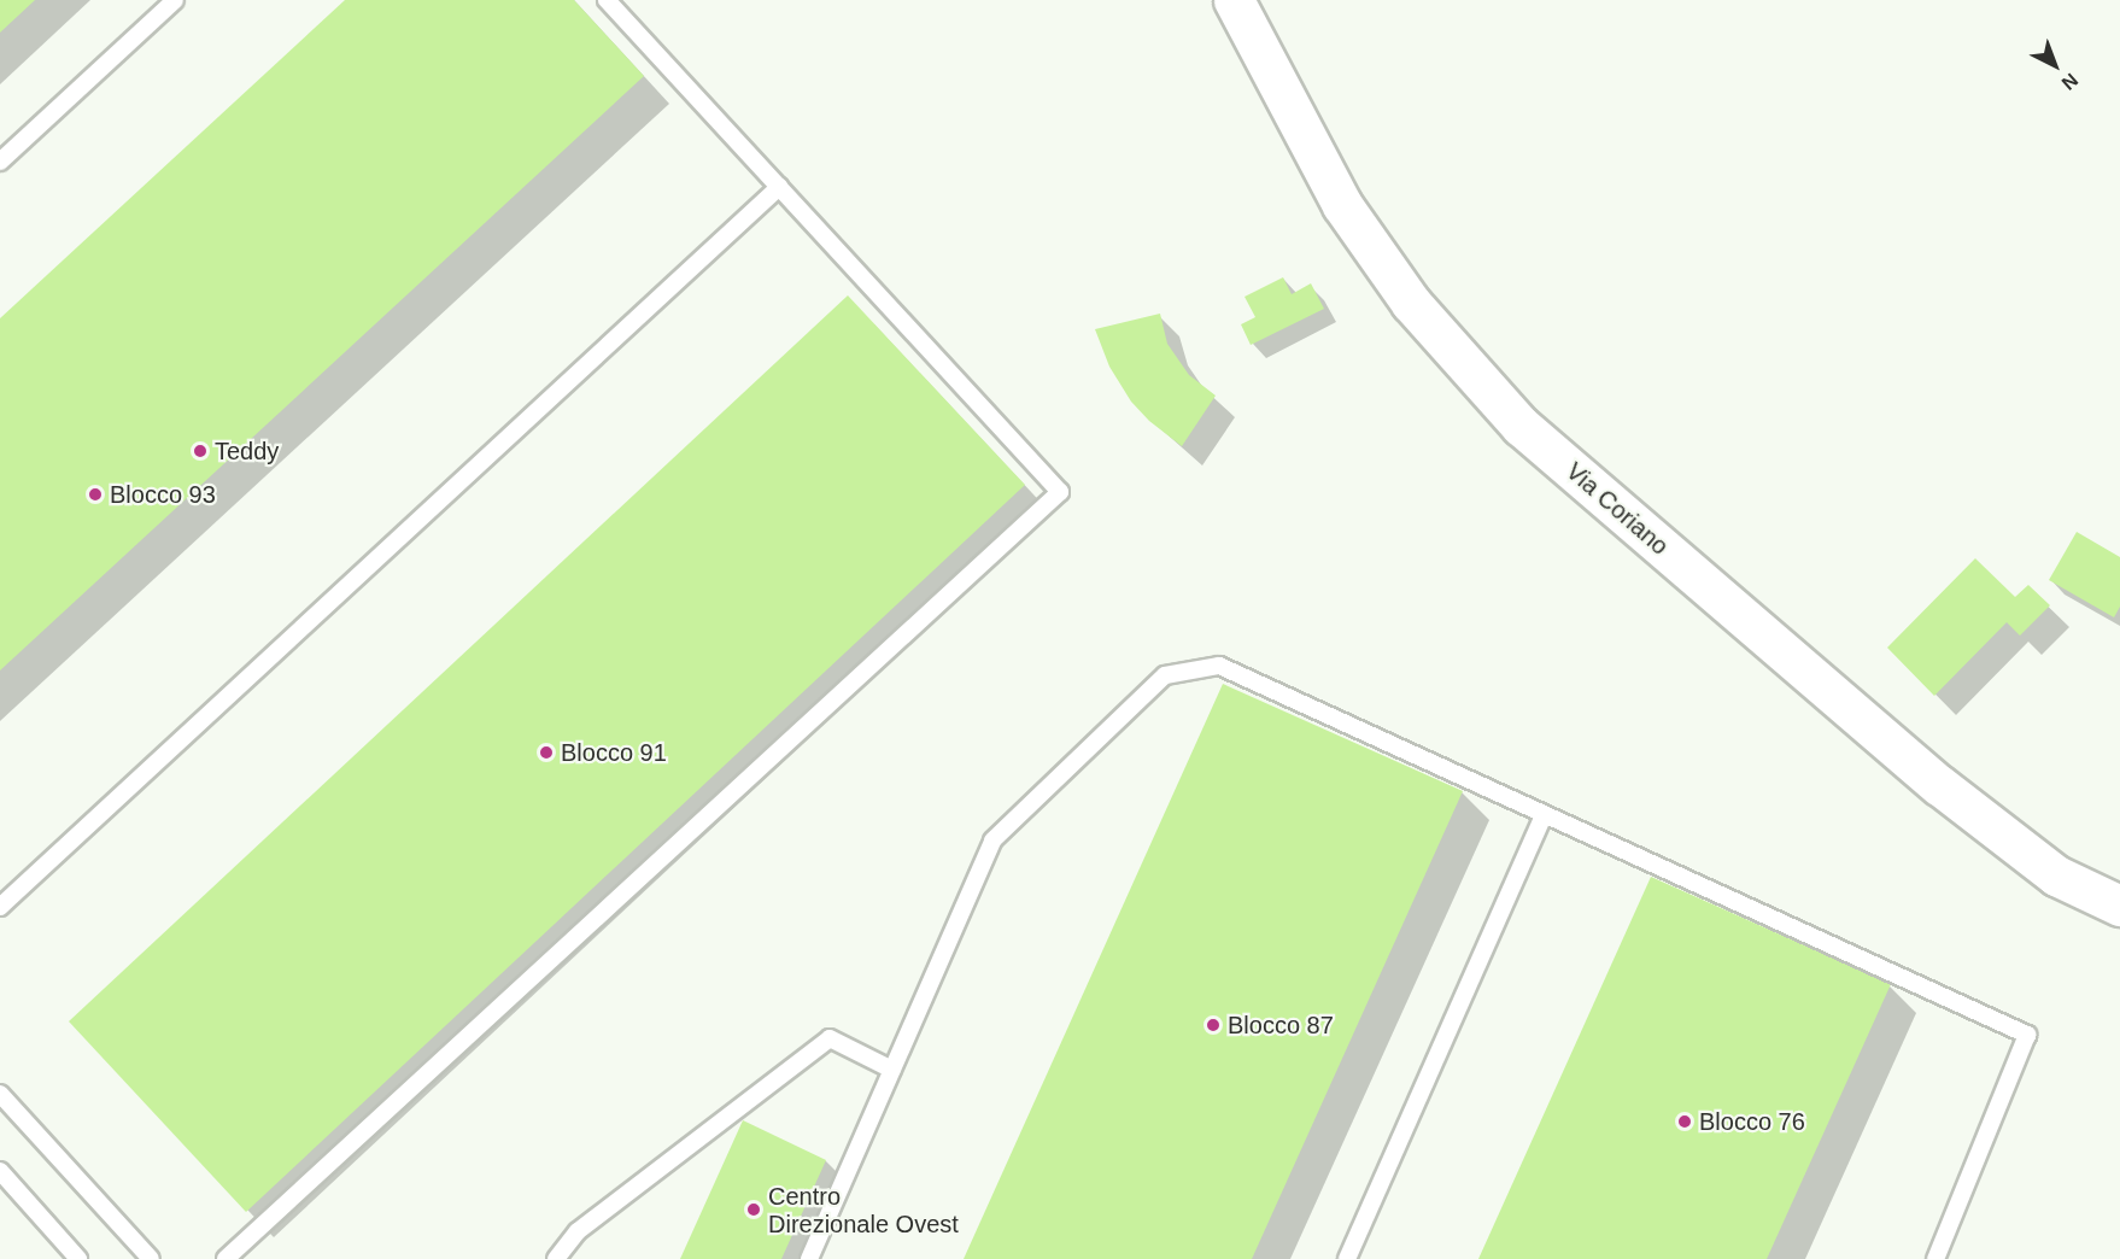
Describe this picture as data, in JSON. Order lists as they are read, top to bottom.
{
  "streets": {
    "main road": ["Via Coriano"]
  },
  "places": [
    "Teddy",
    "Blocco 93",
    "Blocco 91",
    "Blocco 87",
    "Blocco 76",
    "Centro Direzionale Ovest"
  ],
  "north": "bottom right"
}
